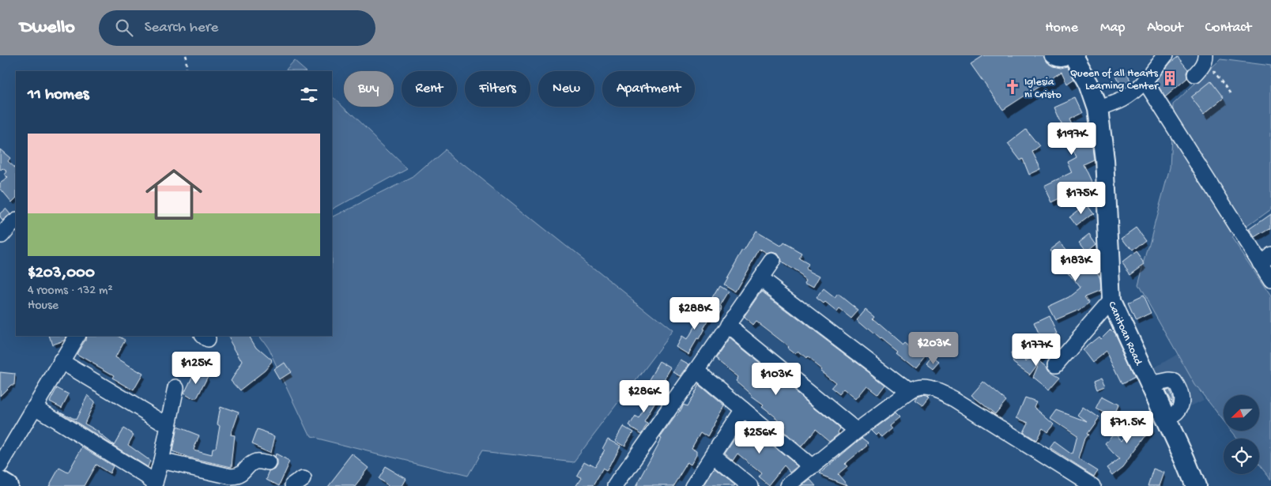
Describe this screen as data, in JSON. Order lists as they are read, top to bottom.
{
  "streets": {
    "main road": ["Canitoan Road"]
  },
  "places": {
    "building": ["Queen of all Hearts Learning Center"],
    "church": ["Iglesia ni Cristo"]
  },
  "north": "bottom left",
  "page": {
    "header": "Dwello",
    "search": "Search here",
    "nav": [
      "Home",
      "Map",
      "About",
      "Contact"
    ],
    "chip": [
      "Buy",
      "Rent",
      "Filters",
      "New",
      "Apartment"
    ],
    "heading": "11 homes",
    "list": [
      {
        "name": "$203,000",
        "note": "4 rooms · 132 m² · House"
      }
    ],
    "price": [
      "$197K",
      "$175K",
      "$183K",
      "$288K",
      "$203K",
      "$177K",
      "$125K",
      "$103K",
      "$286K",
      "$71.5K",
      "$256K"
    ]
  }
}
